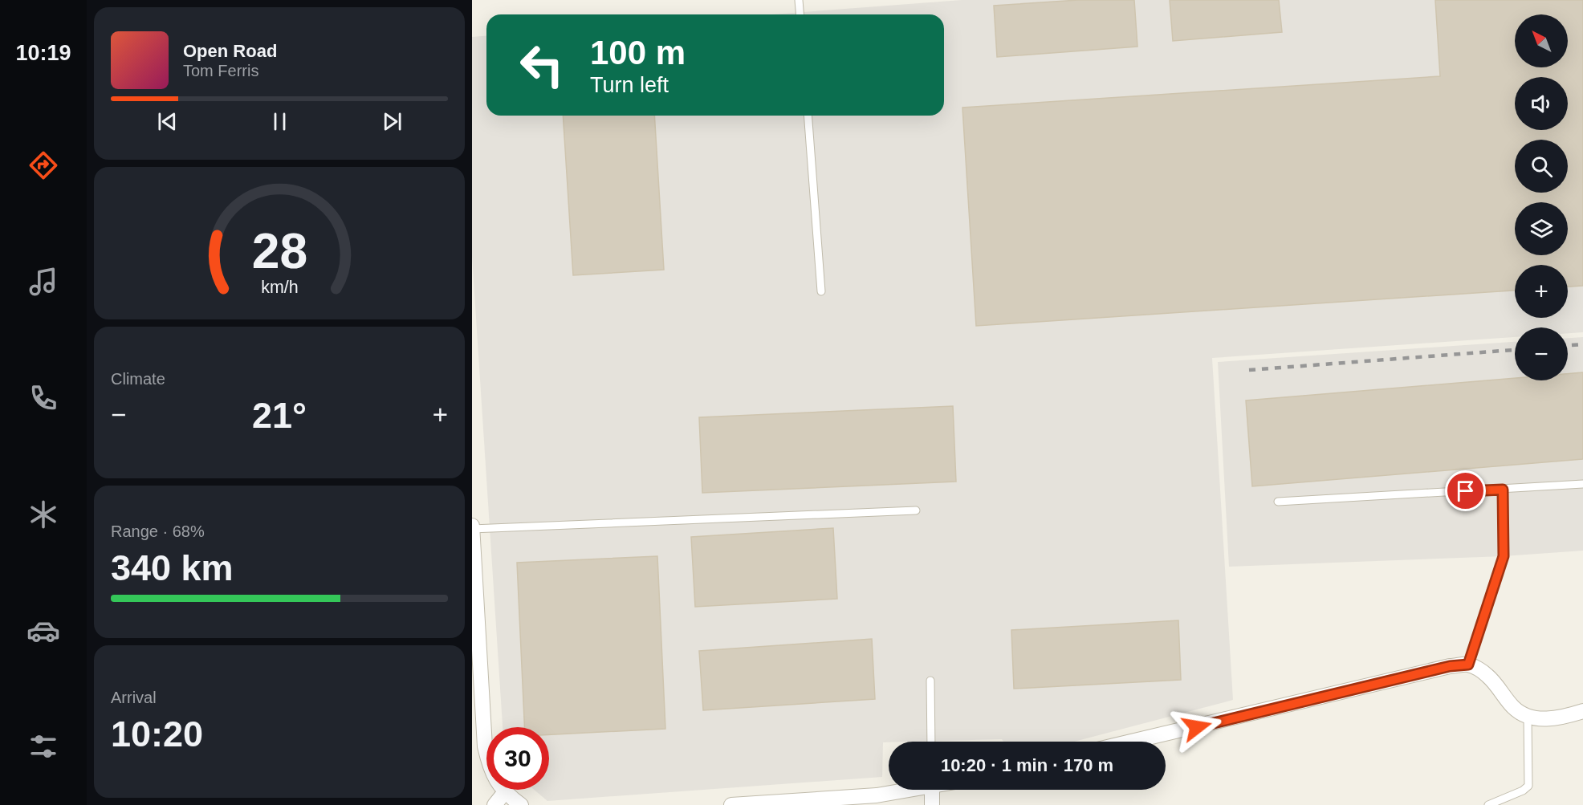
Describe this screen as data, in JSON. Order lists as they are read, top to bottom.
{
  "north": "top left",
  "page": {
    "tabs": "10:19",
    "map_buttons": ["+", "−"],
    "turn": ["100 m", "Turn left"],
    "song": ["Open Road", "Tom Ferris"],
    "tile": [
      "Climate",
      ["Range · 68%", "340 km"],
      ["Arrival", "10:20"]
    ],
    "heat": ["−", "21°", "+"],
    "limit": "30",
    "trip": "10:20 · 1 min · 170 m",
    "gauge": ["28", "km/h"]
  }
}
